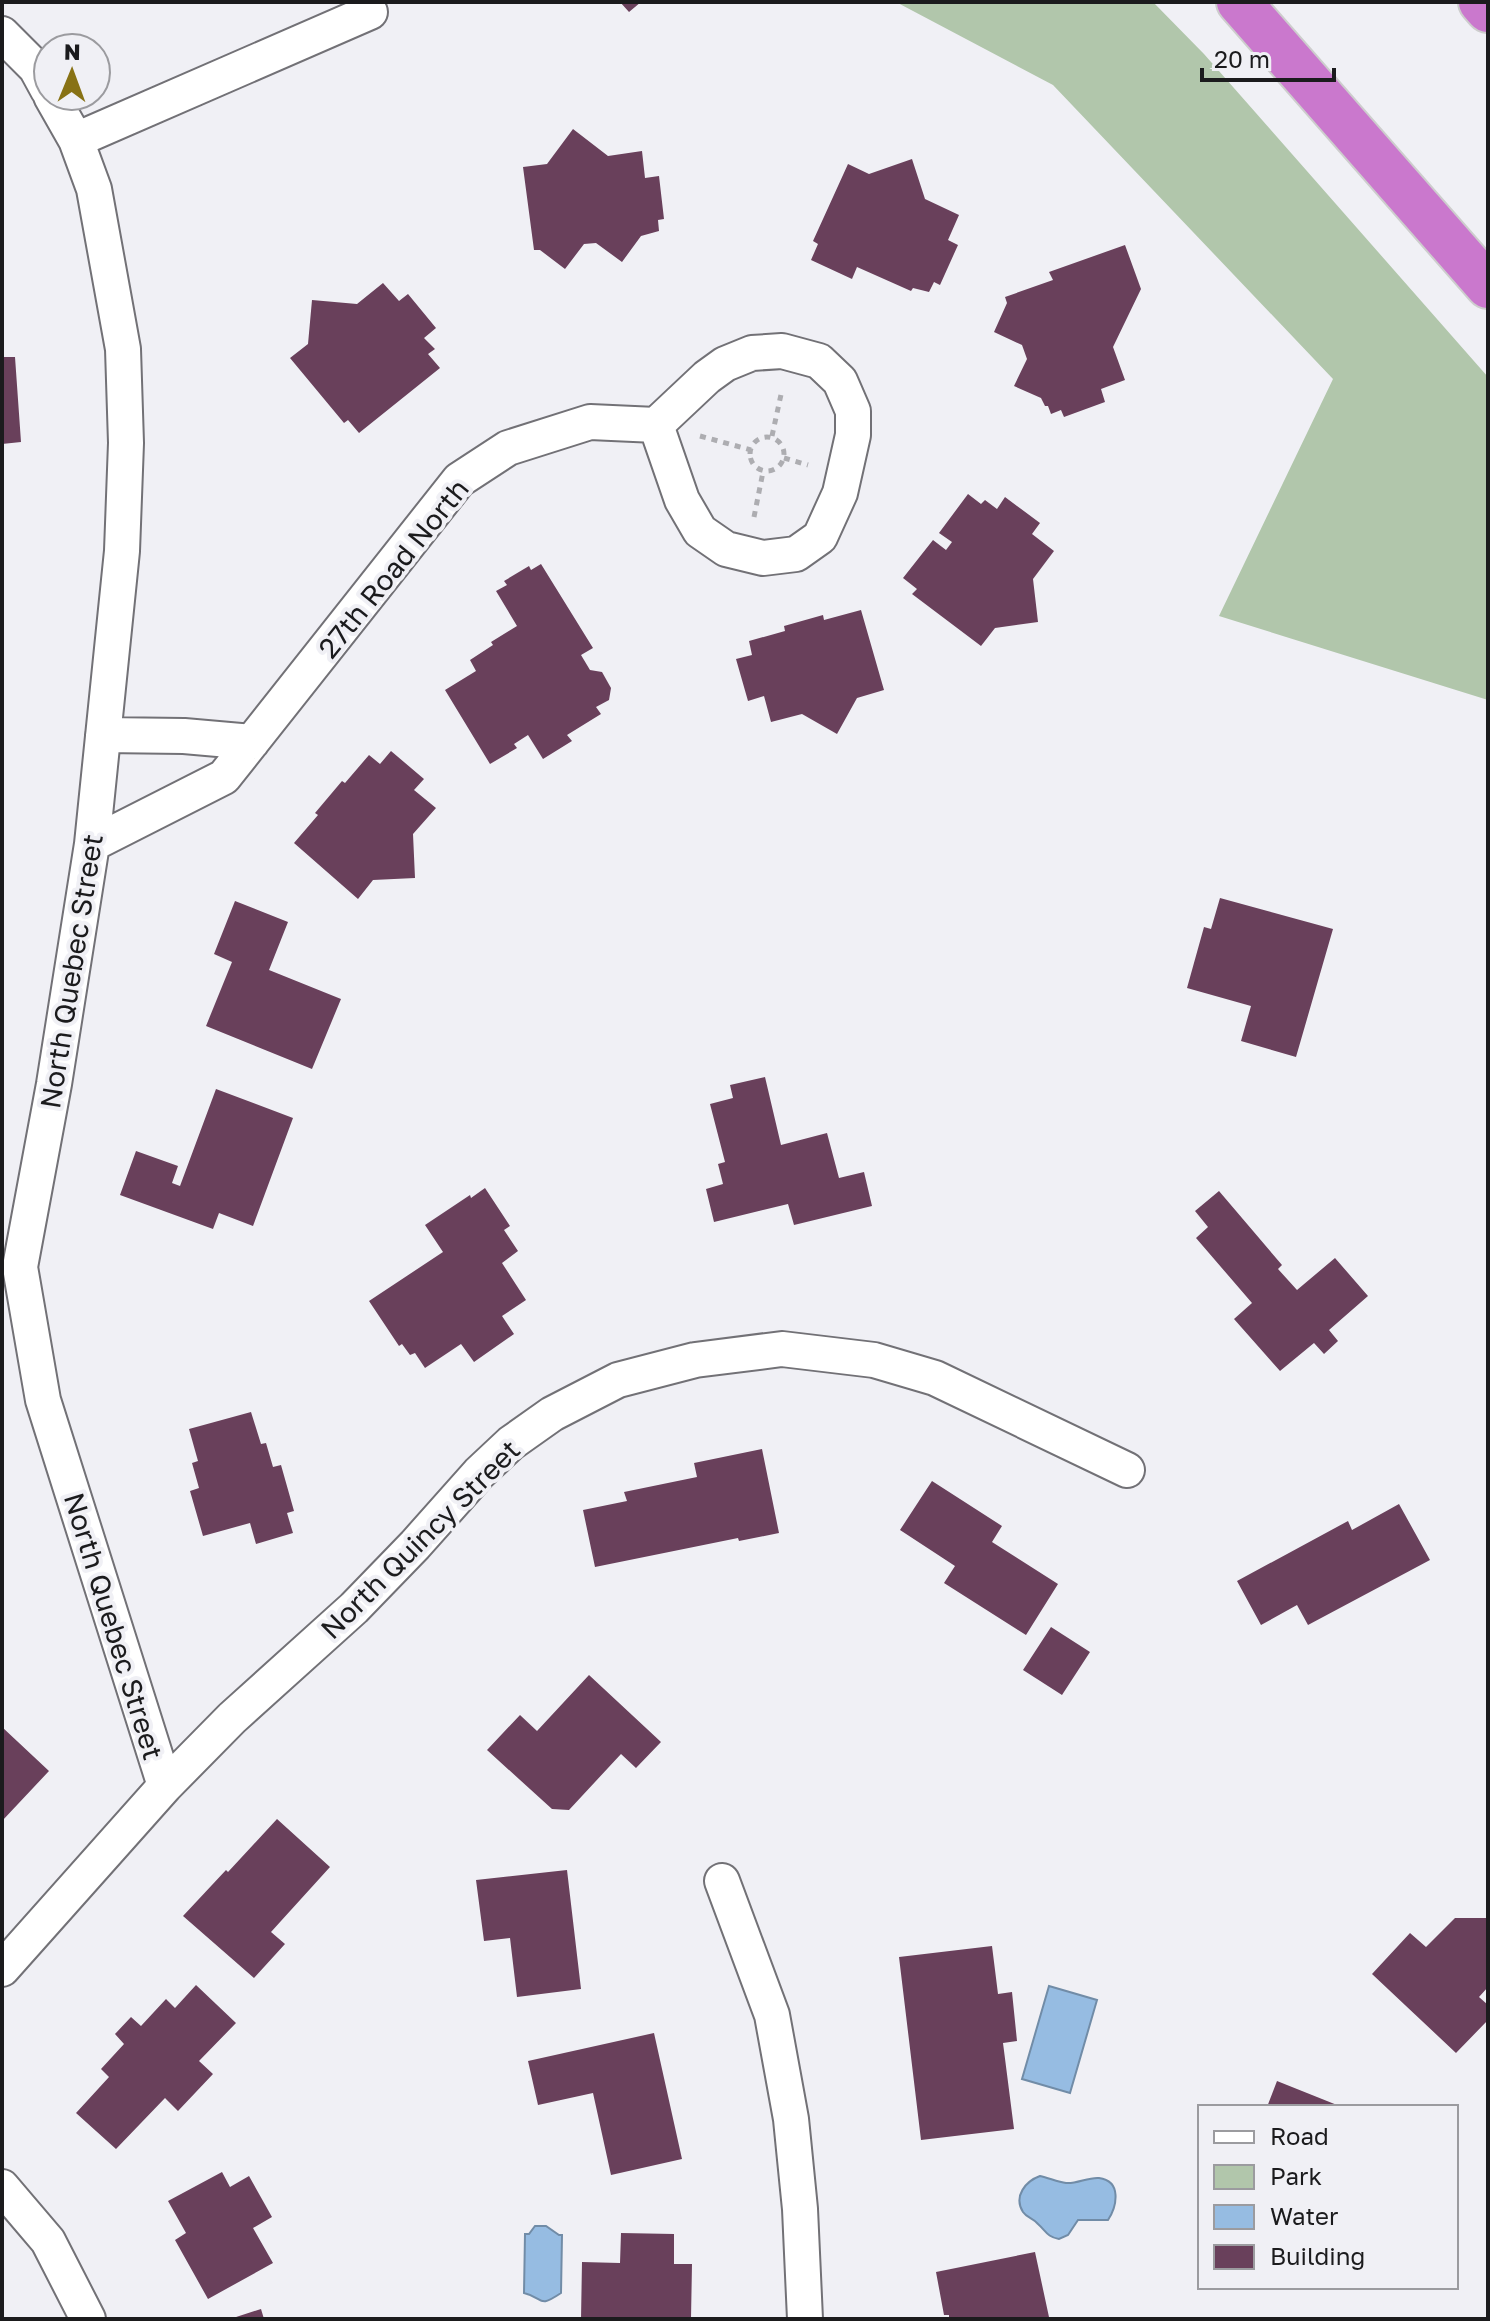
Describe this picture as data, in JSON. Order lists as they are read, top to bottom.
{
  "streets": {
    "street": ["27th Road North", "North Quebec Street", "North Quincy Street"]
  },
  "crossings": [
    ["27th Road North", "North Quebec Street"],
    ["North Quebec Street", "North Quincy Street"]
  ],
  "legend": [
    "Road",
    "Park",
    "Water",
    "Building"
  ],
  "scale_bar": "20 m",
  "north": "top"
}
